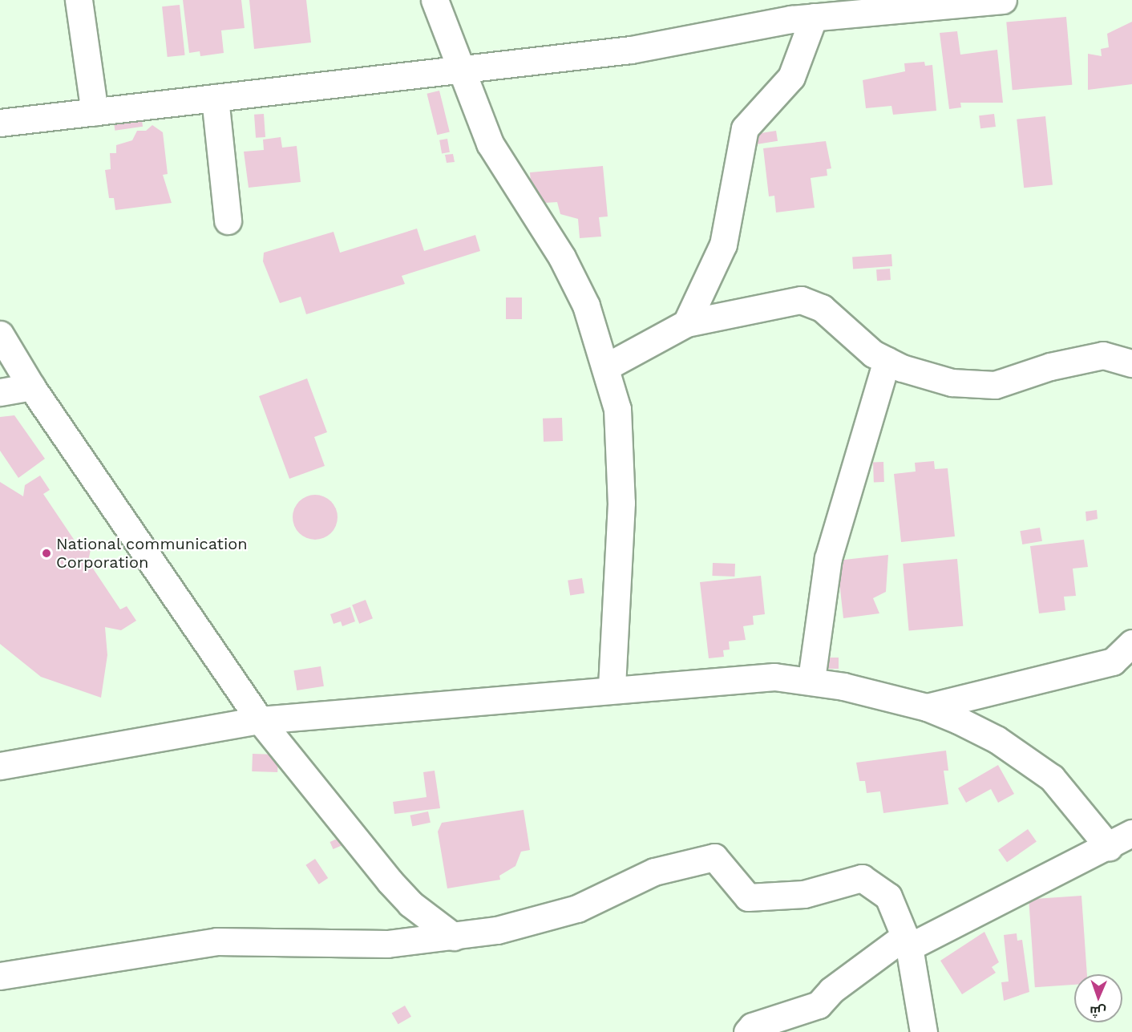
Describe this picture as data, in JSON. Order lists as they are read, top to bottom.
{
  "places": ["National communication Corporation"],
  "north": "bottom"
}
